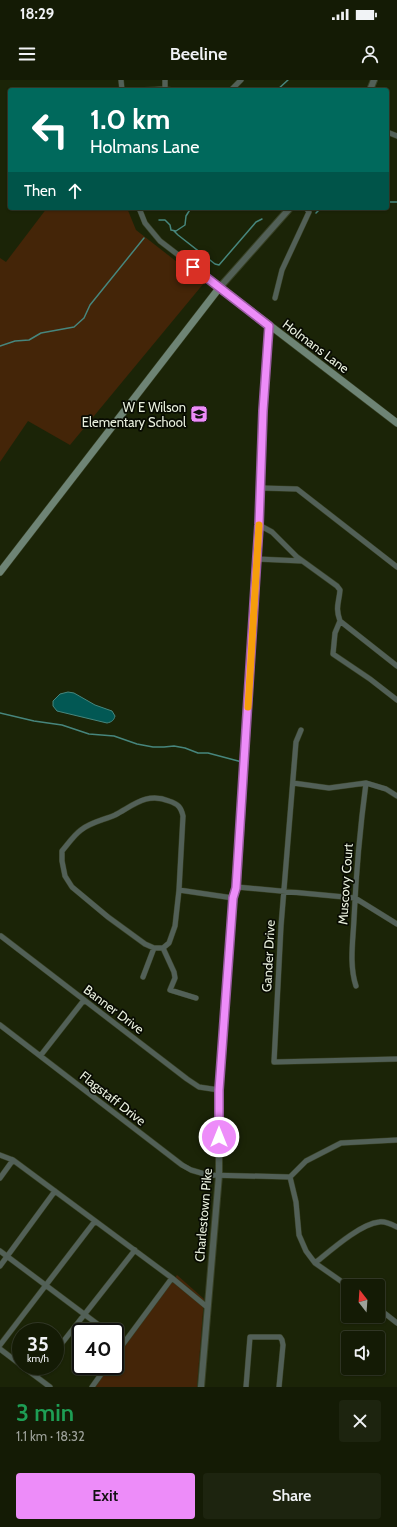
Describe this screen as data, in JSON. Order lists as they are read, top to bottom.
{
  "streets": {
    "main road": ["Holmans Lane"],
    "street": [
      "Muscovy Court",
      "Gander Drive",
      "Banner Drive",
      "Flagstaff Drive",
      "Charlestown Pike"
    ]
  },
  "crossings": [
    ["Holmans Lane", "Charlestown Pike"],
    ["Banner Drive", "Charlestown Pike"],
    ["Flagstaff Drive", "Charlestown Pike"]
  ],
  "places": {
    "school or university": ["W E Wilson Elementary School"]
  },
  "north": "top",
  "page": {
    "status": "18:29",
    "header": "Beeline",
    "turn": ["1.0 km", "Holmans Lane"],
    "then": "Then",
    "speed": "35 km/h",
    "limit": "40",
    "heading": ["3 min", "1.1 km · 18:32"],
    "buttons": ["Exit", "Share"]
  }
}
